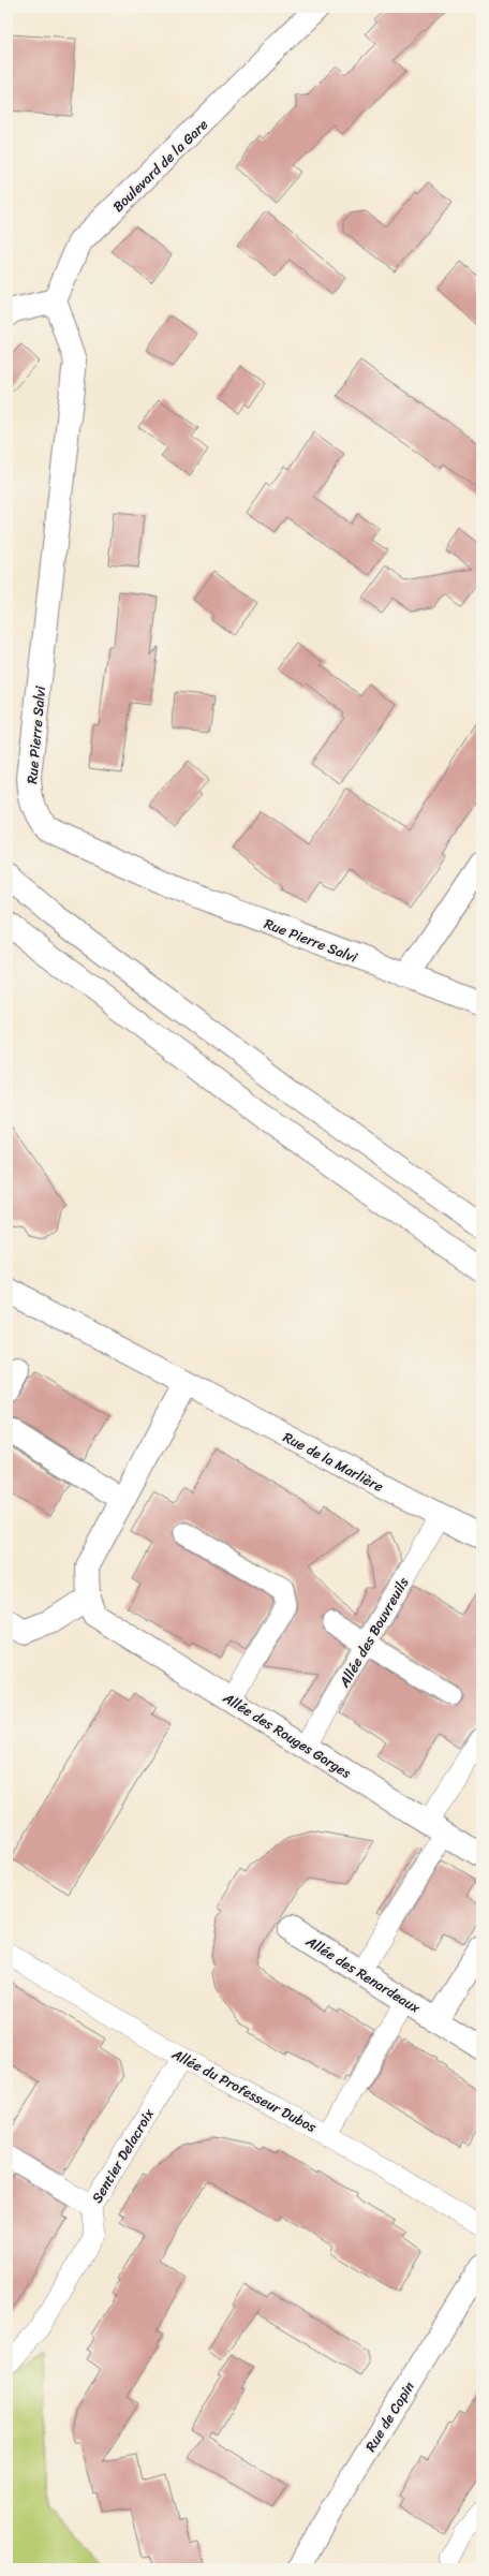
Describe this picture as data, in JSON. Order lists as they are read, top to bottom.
{
  "streets": {
    "main road": [
      "Boulevard de la Gare",
      "Rue Pierre Salvi",
      "Rue de la Marlière",
      "Allée des Rouges Gorges",
      "Allée des Renardeaux",
      "Rue de Copin"
    ],
    "street": ["Allée des Bouvreuils", "Allée du Professeur Dubos", "Sentier Delacroix"]
  },
  "crossings": [
    ["Boulevard de la Gare", "Rue Pierre Salvi"],
    ["Rue de la Marlière", "Allée des Bouvreuils"],
    ["Allée des Bouvreuils", "Allée des Rouges Gorges"],
    ["Allée du Professeur Dubos", "Sentier Delacroix"]
  ]
}
